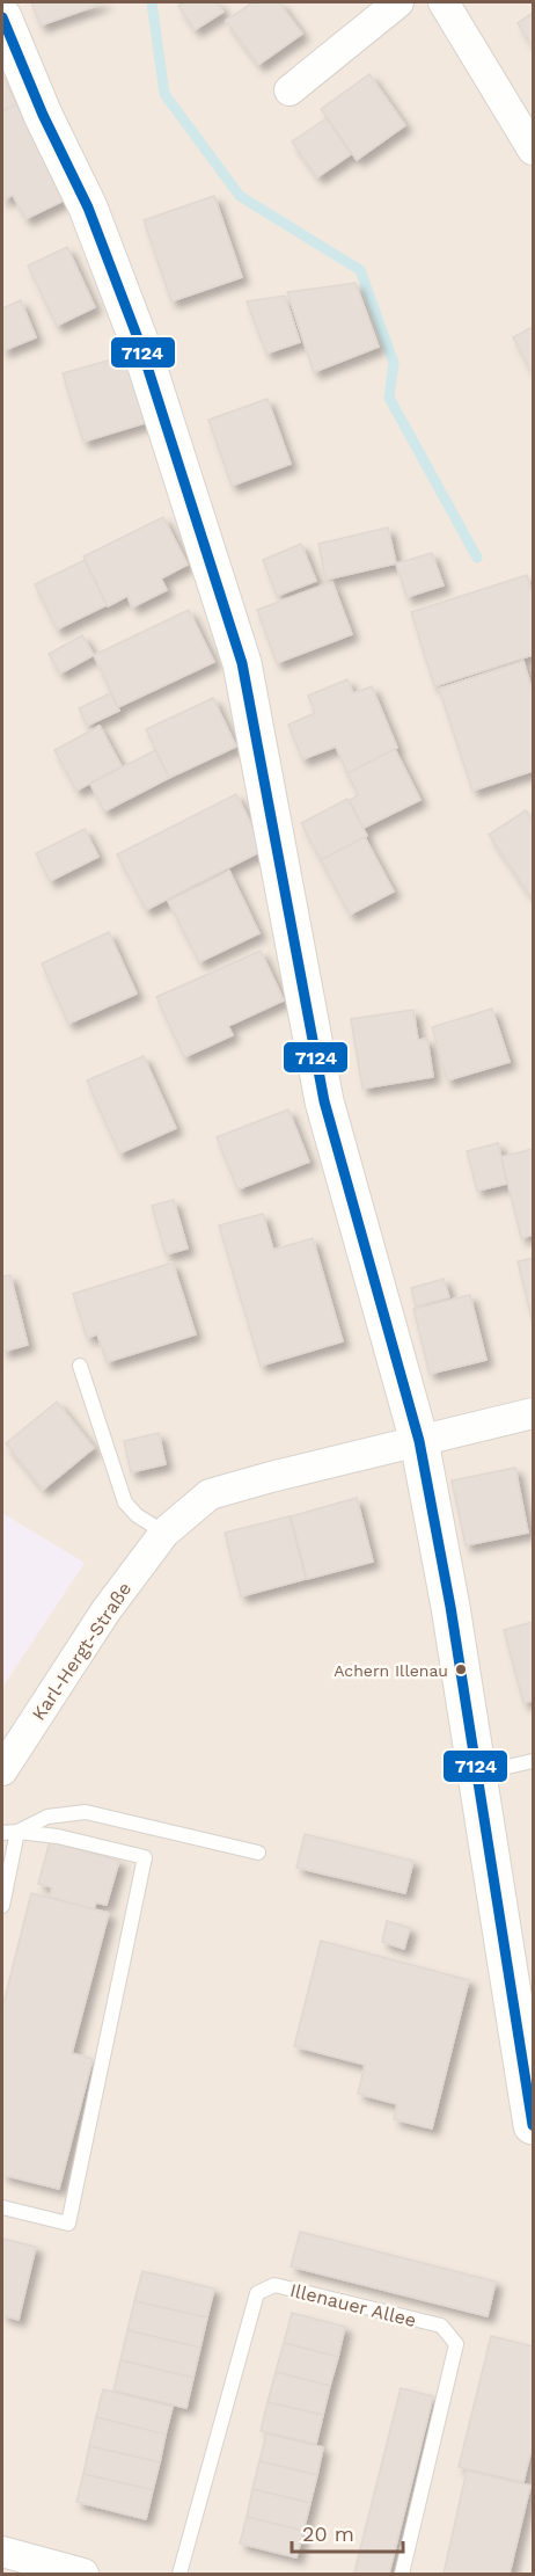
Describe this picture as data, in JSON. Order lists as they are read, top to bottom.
{
  "streets": {
    "street": ["Karl-Hergt-Straße"],
    "lane": ["Illenauer Allee"]
  },
  "places": ["Achern Illenau"],
  "lines": ["transit line 7124"],
  "scale_bar": "20 m"
}
